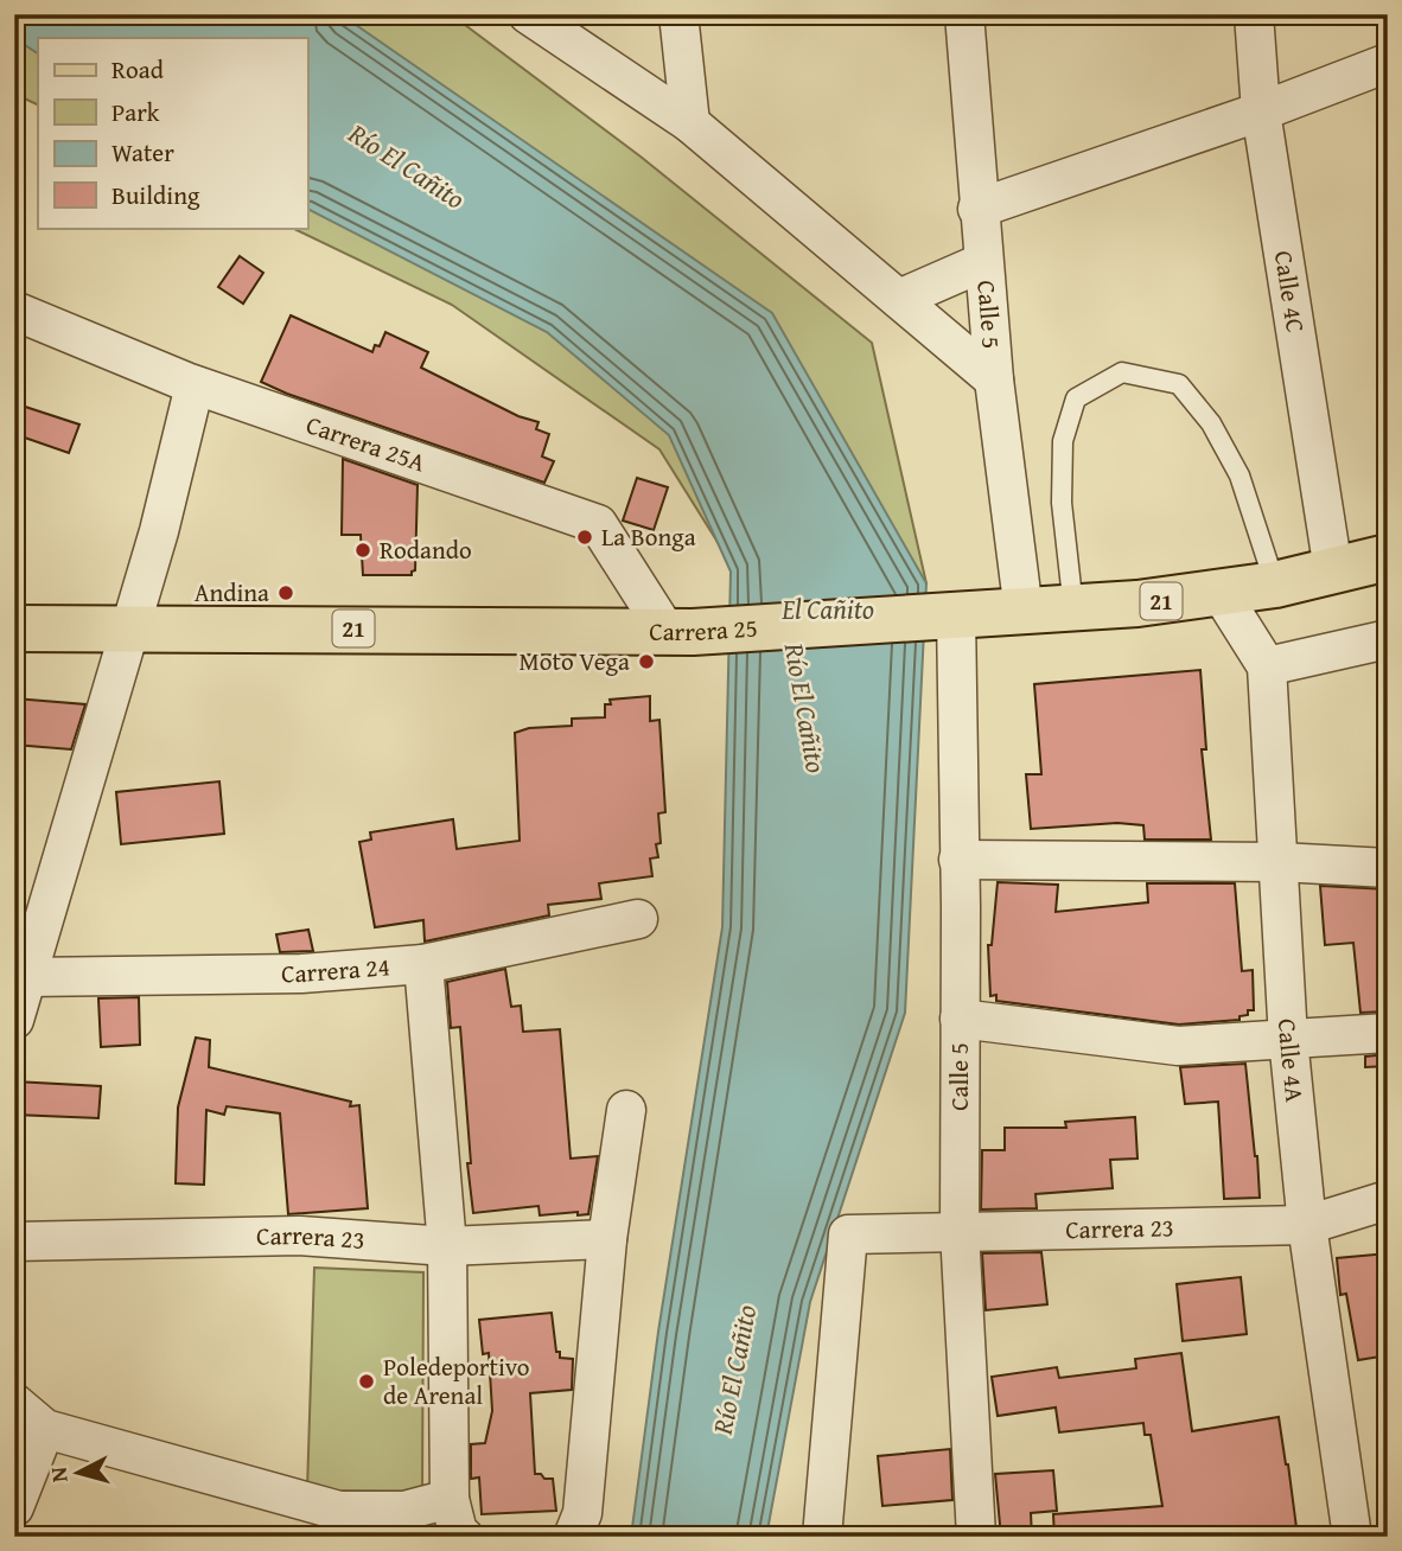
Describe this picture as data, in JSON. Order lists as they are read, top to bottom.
{
  "streets": {
    "main road": ["21", "Carrera 25"],
    "street": [
      "Calle 4C",
      "Calle 5",
      "Carrera 25A",
      "Carrera 24",
      "Calle 4A",
      "Carrera 23"
    ]
  },
  "crossings": [
    ["Calle 4C", "Carrera 25"],
    ["Calle 5", "Carrera 25"],
    ["Calle 5", "Carrera 23"],
    ["Carrera 25A", "Carrera 25"],
    ["Carrera 25", "Calle 4A"],
    ["Calle 4A", "Carrera 23"]
  ],
  "water": ["Río El Cañito", "El Cañito"],
  "places": [
    "La Bonga",
    "Rodando",
    "Andina",
    "Moto Vega",
    "Poledeportivo de Arenal"
  ],
  "legend": [
    "Road",
    "Park",
    "Water",
    "Building"
  ],
  "north": "left"
}
